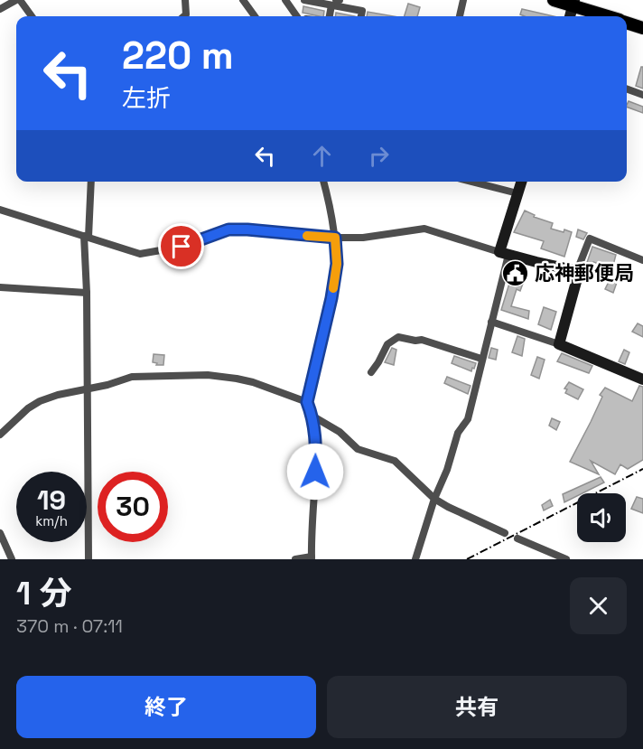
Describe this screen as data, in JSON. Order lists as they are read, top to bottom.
{
  "places": {
    "public building": ["応神郵便局"]
  },
  "page": {
    "turn": ["220 m", "左折"],
    "speed": "19 km/h",
    "limit": "30",
    "heading": ["1 分", "370 m · 07:11"],
    "buttons": ["終了", "共有"]
  }
}
